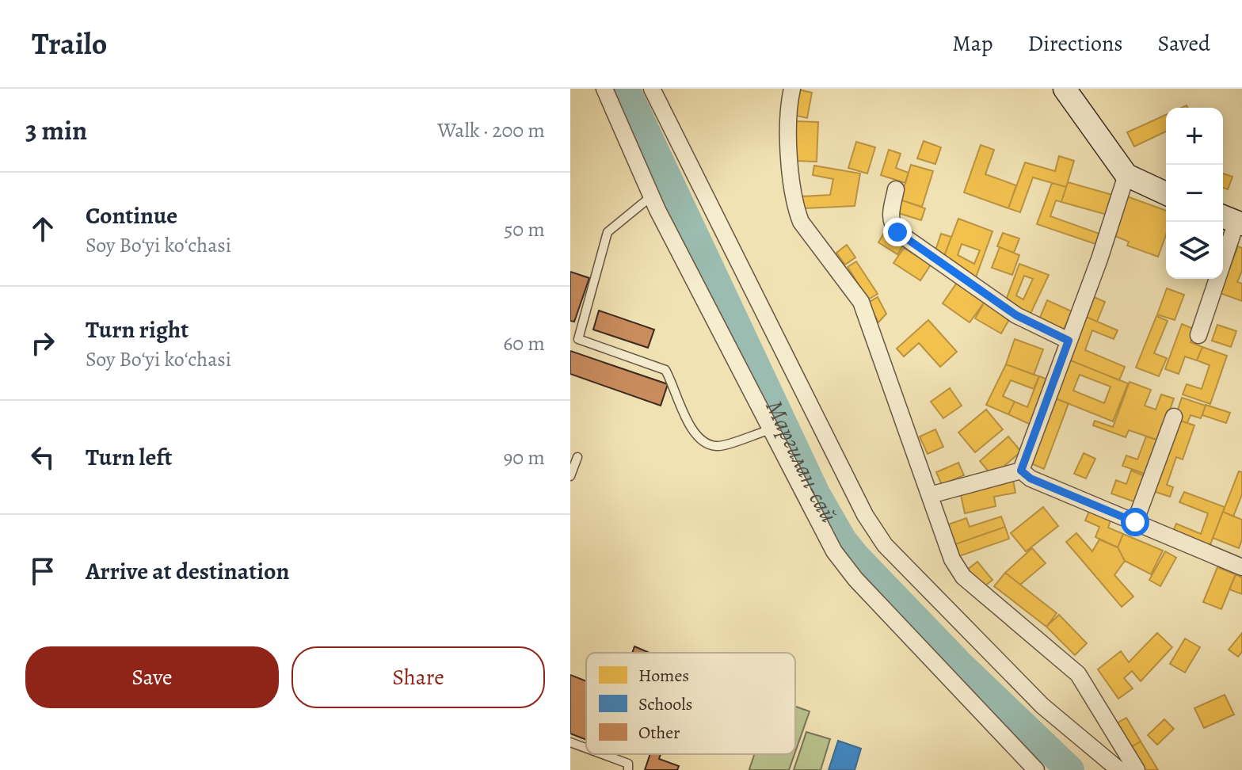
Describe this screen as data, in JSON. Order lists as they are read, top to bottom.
{
  "water": ["Маргилан-сай"],
  "legend": ["Homes", "Schools", "Other"],
  "page": {
    "header": "Trailo",
    "nav": ["Map", "Directions", "Saved"],
    "heading": ["3 min", "Walk · 200 m"],
    "map_buttons": ["+", "−"],
    "list": [
      ["Continue", "Soy Boʻyi koʻchasi", "50 m"],
      ["Turn right", "Soy Boʻyi koʻchasi", "60 m"],
      ["Turn left", "90 m"],
      "Arrive at destination"
    ],
    "buttons": ["Save", "Share"]
  }
}
